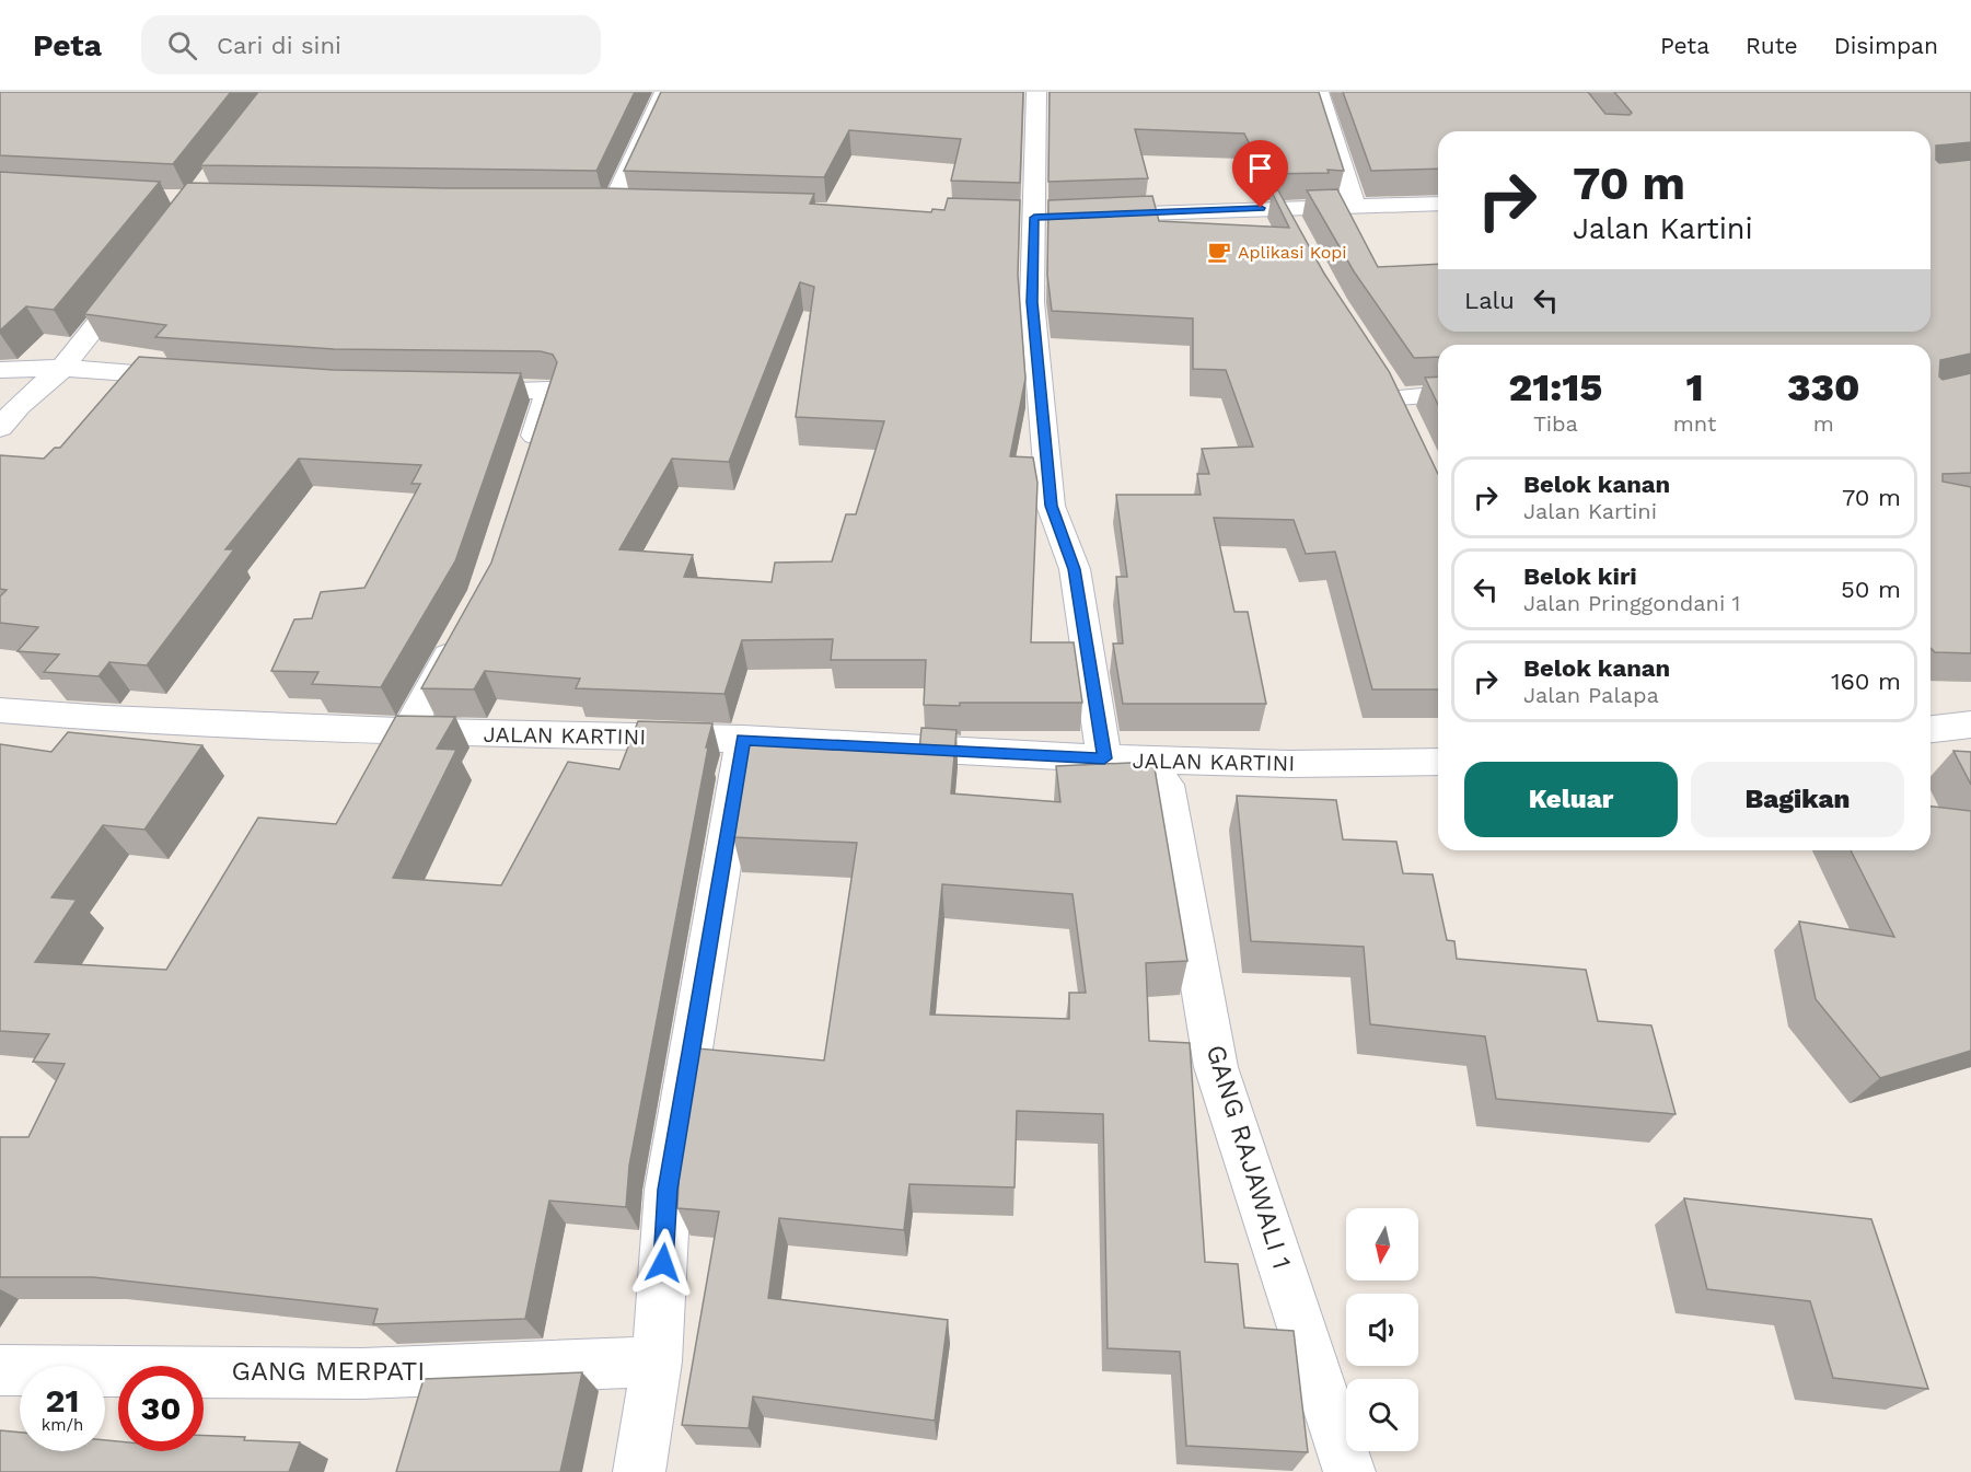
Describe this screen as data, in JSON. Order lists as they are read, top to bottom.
{
  "streets": {
    "street": ["JALAN KARTINI", "GANG RAJAWALI 1", "GANG MERPATI"]
  },
  "crossings": [
    ["JALAN KARTINI", "GANG RAJAWALI 1"]
  ],
  "places": {
    "cafe": ["Aplikasi Kopi"]
  },
  "north": "bottom",
  "page": {
    "header": "Peta",
    "search": "Cari di sini",
    "nav": ["Peta", "Rute", "Disimpan"],
    "turn": ["70 m", "Jalan Kartini"],
    "then": "Lalu",
    "eta": [
      "21:15",
      "Tiba",
      "1",
      "mnt",
      "330",
      "m"
    ],
    "list": [
      {
        "name": "Belok kanan",
        "note": "Jalan Kartini",
        "value": "70 m"
      },
      {
        "name": "Belok kiri",
        "note": "Jalan Pringgondani 1",
        "value": "50 m"
      },
      {
        "name": "Belok kanan",
        "note": "Jalan Palapa",
        "value": "160 m"
      }
    ],
    "buttons": ["Keluar", "Bagikan"],
    "speed": "21 km/h",
    "limit": "30"
  }
}
